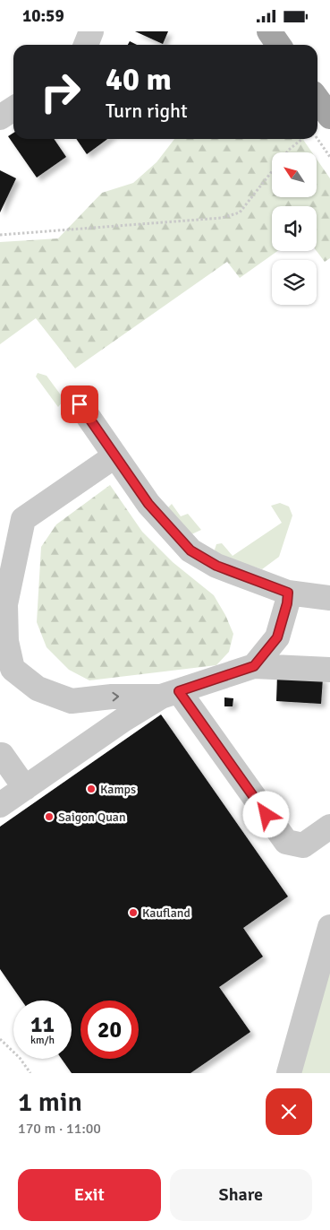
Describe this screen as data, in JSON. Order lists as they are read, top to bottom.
{
  "places": ["Kamps", "Saigon Quan", "Kaufland"],
  "north": "top left",
  "page": {
    "status": "10:59",
    "turn": ["40 m", "Turn right"],
    "speed": "11 km/h",
    "limit": "20",
    "heading": ["1 min", "170 m · 11:00"],
    "buttons": ["Exit", "Share"]
  }
}
